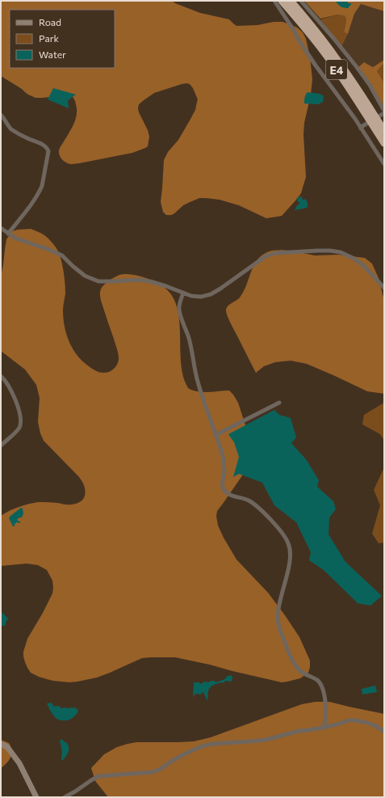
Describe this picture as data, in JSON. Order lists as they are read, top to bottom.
{
  "streets": {
    "highway": ["E4"]
  },
  "legend": ["Road", "Park", "Water"]
}
